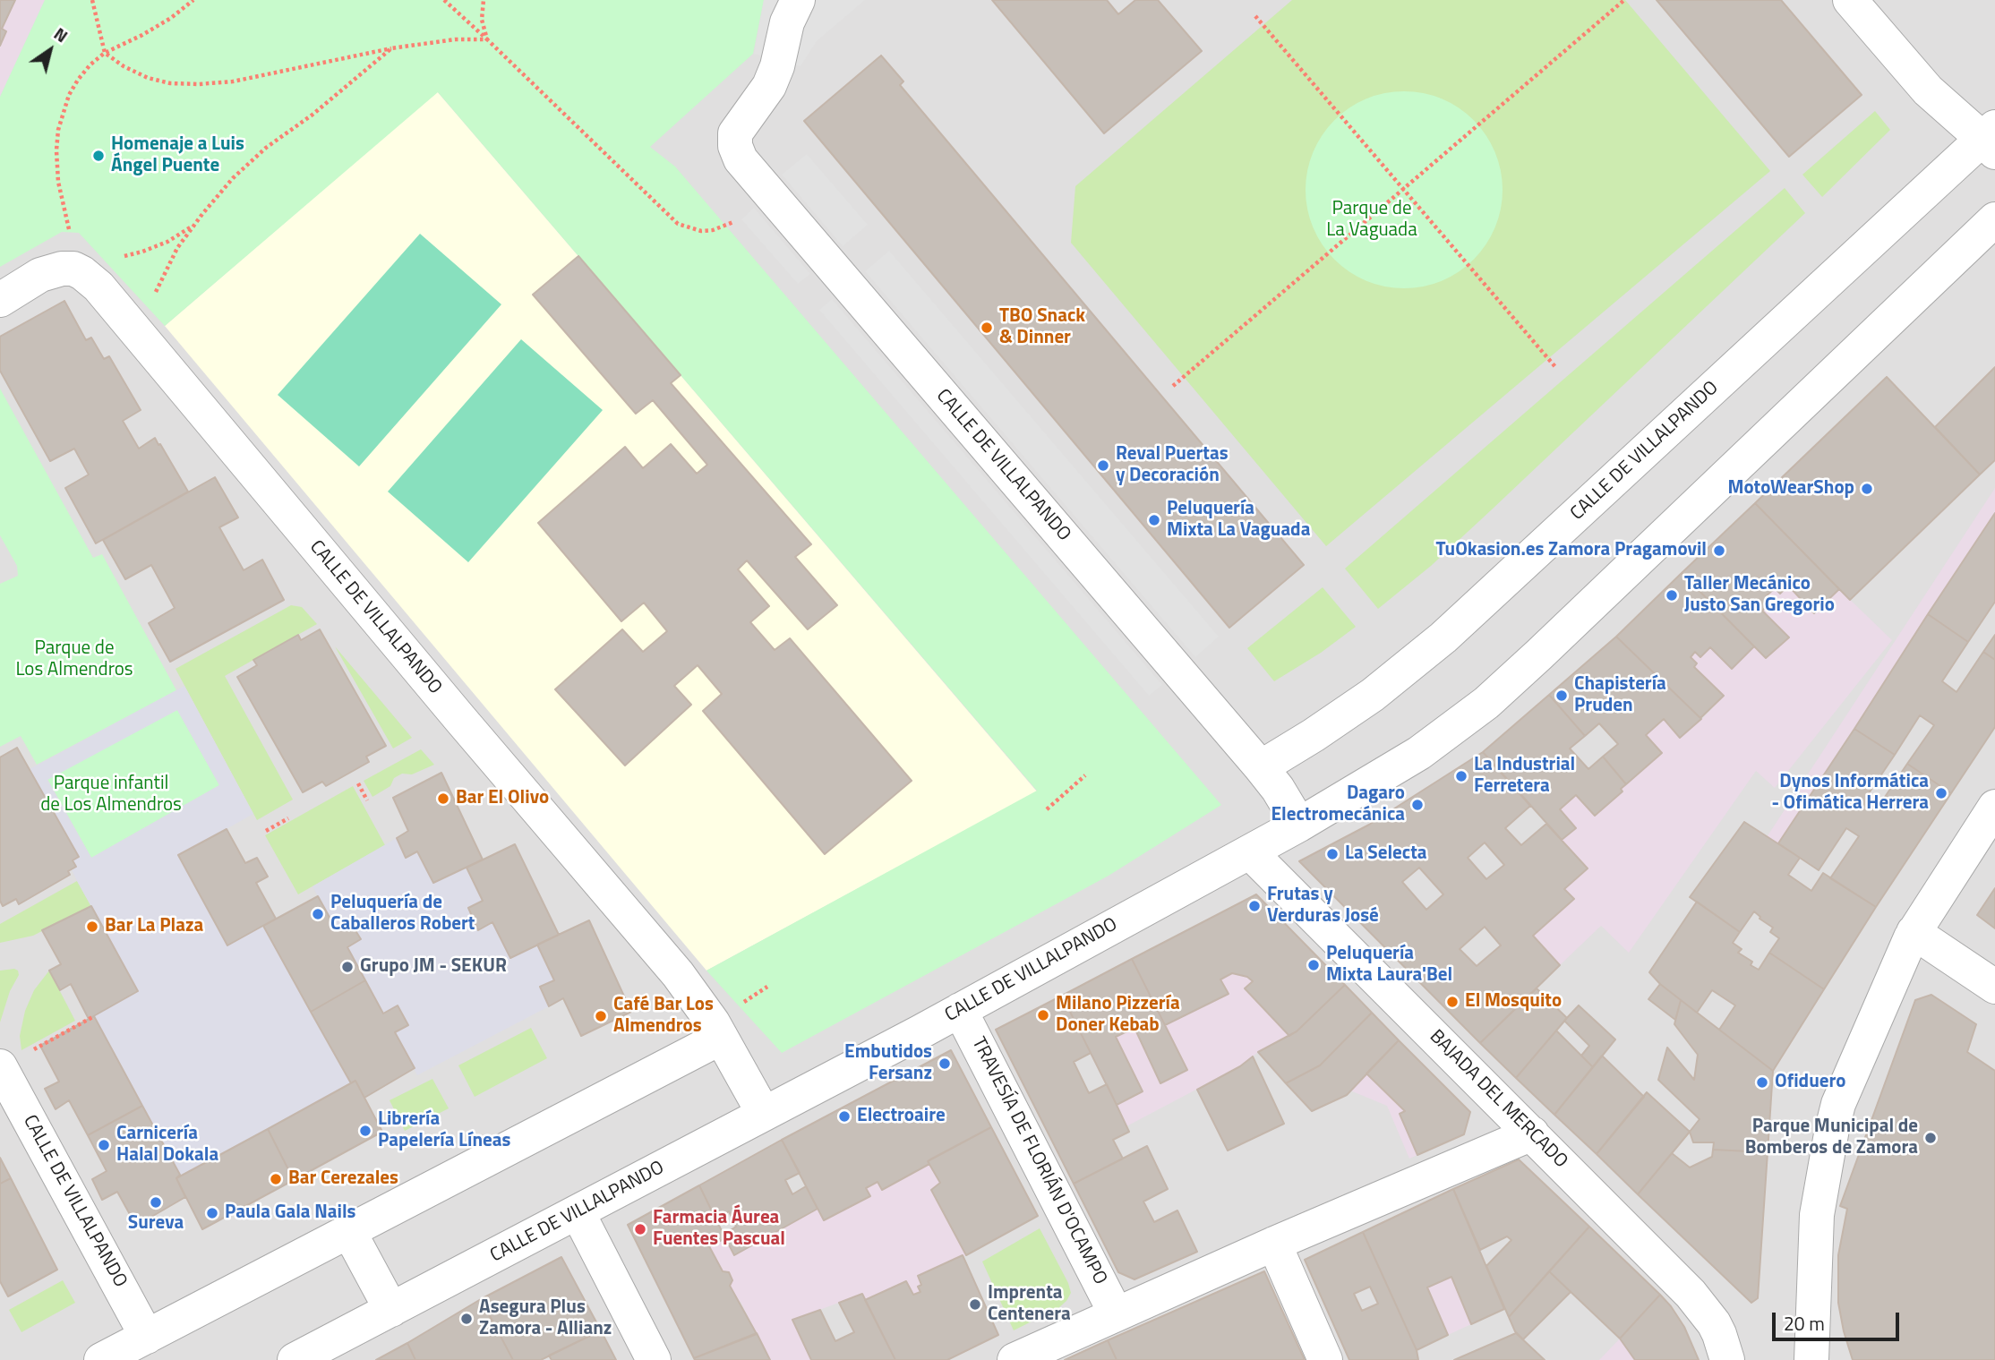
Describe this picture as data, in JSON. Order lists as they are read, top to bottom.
{
  "streets": {
    "street": ["CALLE DE VILLALPANDO", "BAJADA DEL MERCADO", "TRAVESÍA DE FLORIÁN D'OCAMPO"]
  },
  "crossings": [
    ["CALLE DE VILLALPANDO", "BAJADA DEL MERCADO"],
    ["CALLE DE VILLALPANDO", "TRAVESÍA DE FLORIÁN D'OCAMPO"]
  ],
  "parks": ["Parque de La Vaguada", "Parque de Los Almendros", "Parque infantil de Los Almendros"],
  "places": [
    "Homenaje a Luis Ángel Puente",
    "TBO Snack & Dinner",
    "Reval Puertas y Decoración",
    "MotoWearShop",
    "Peluquería Mixta La Vaguada",
    "TuOkasion.es Zamora Pragamovil",
    "Taller Mecánico Justo San Gregorio",
    "Chapistería Pruden",
    "La Industrial Ferretera",
    "Dynos Informática - Ofimática Herrera",
    "Bar El Olivo",
    "Dagaro Electromecánica",
    "La Selecta",
    "Frutas y Verduras José",
    "Peluquería de Caballeros Robert",
    "Bar La Plaza",
    "Peluquería Mixta Laura'Bel",
    "Grupo JM - SEKUR",
    "El Mosquito",
    "Milano Pizzería Doner Kebab",
    "Café Bar Los Almendros",
    "Embutidos Fersanz",
    "Ofiduero",
    "Electroaire",
    "Librería Papelería Líneas",
    "Parque Municipal de Bomberos de Zamora",
    "Carnicería Halal Dokala",
    "Bar Cerezales",
    "Sureva",
    "Paula Gala Nails",
    "Farmacia Áurea Fuentes Pascual",
    "Imprenta Centenera",
    "Asegura Plus Zamora - Allianz"
  ],
  "scale_bar": "20 m",
  "north": "top right"
}
